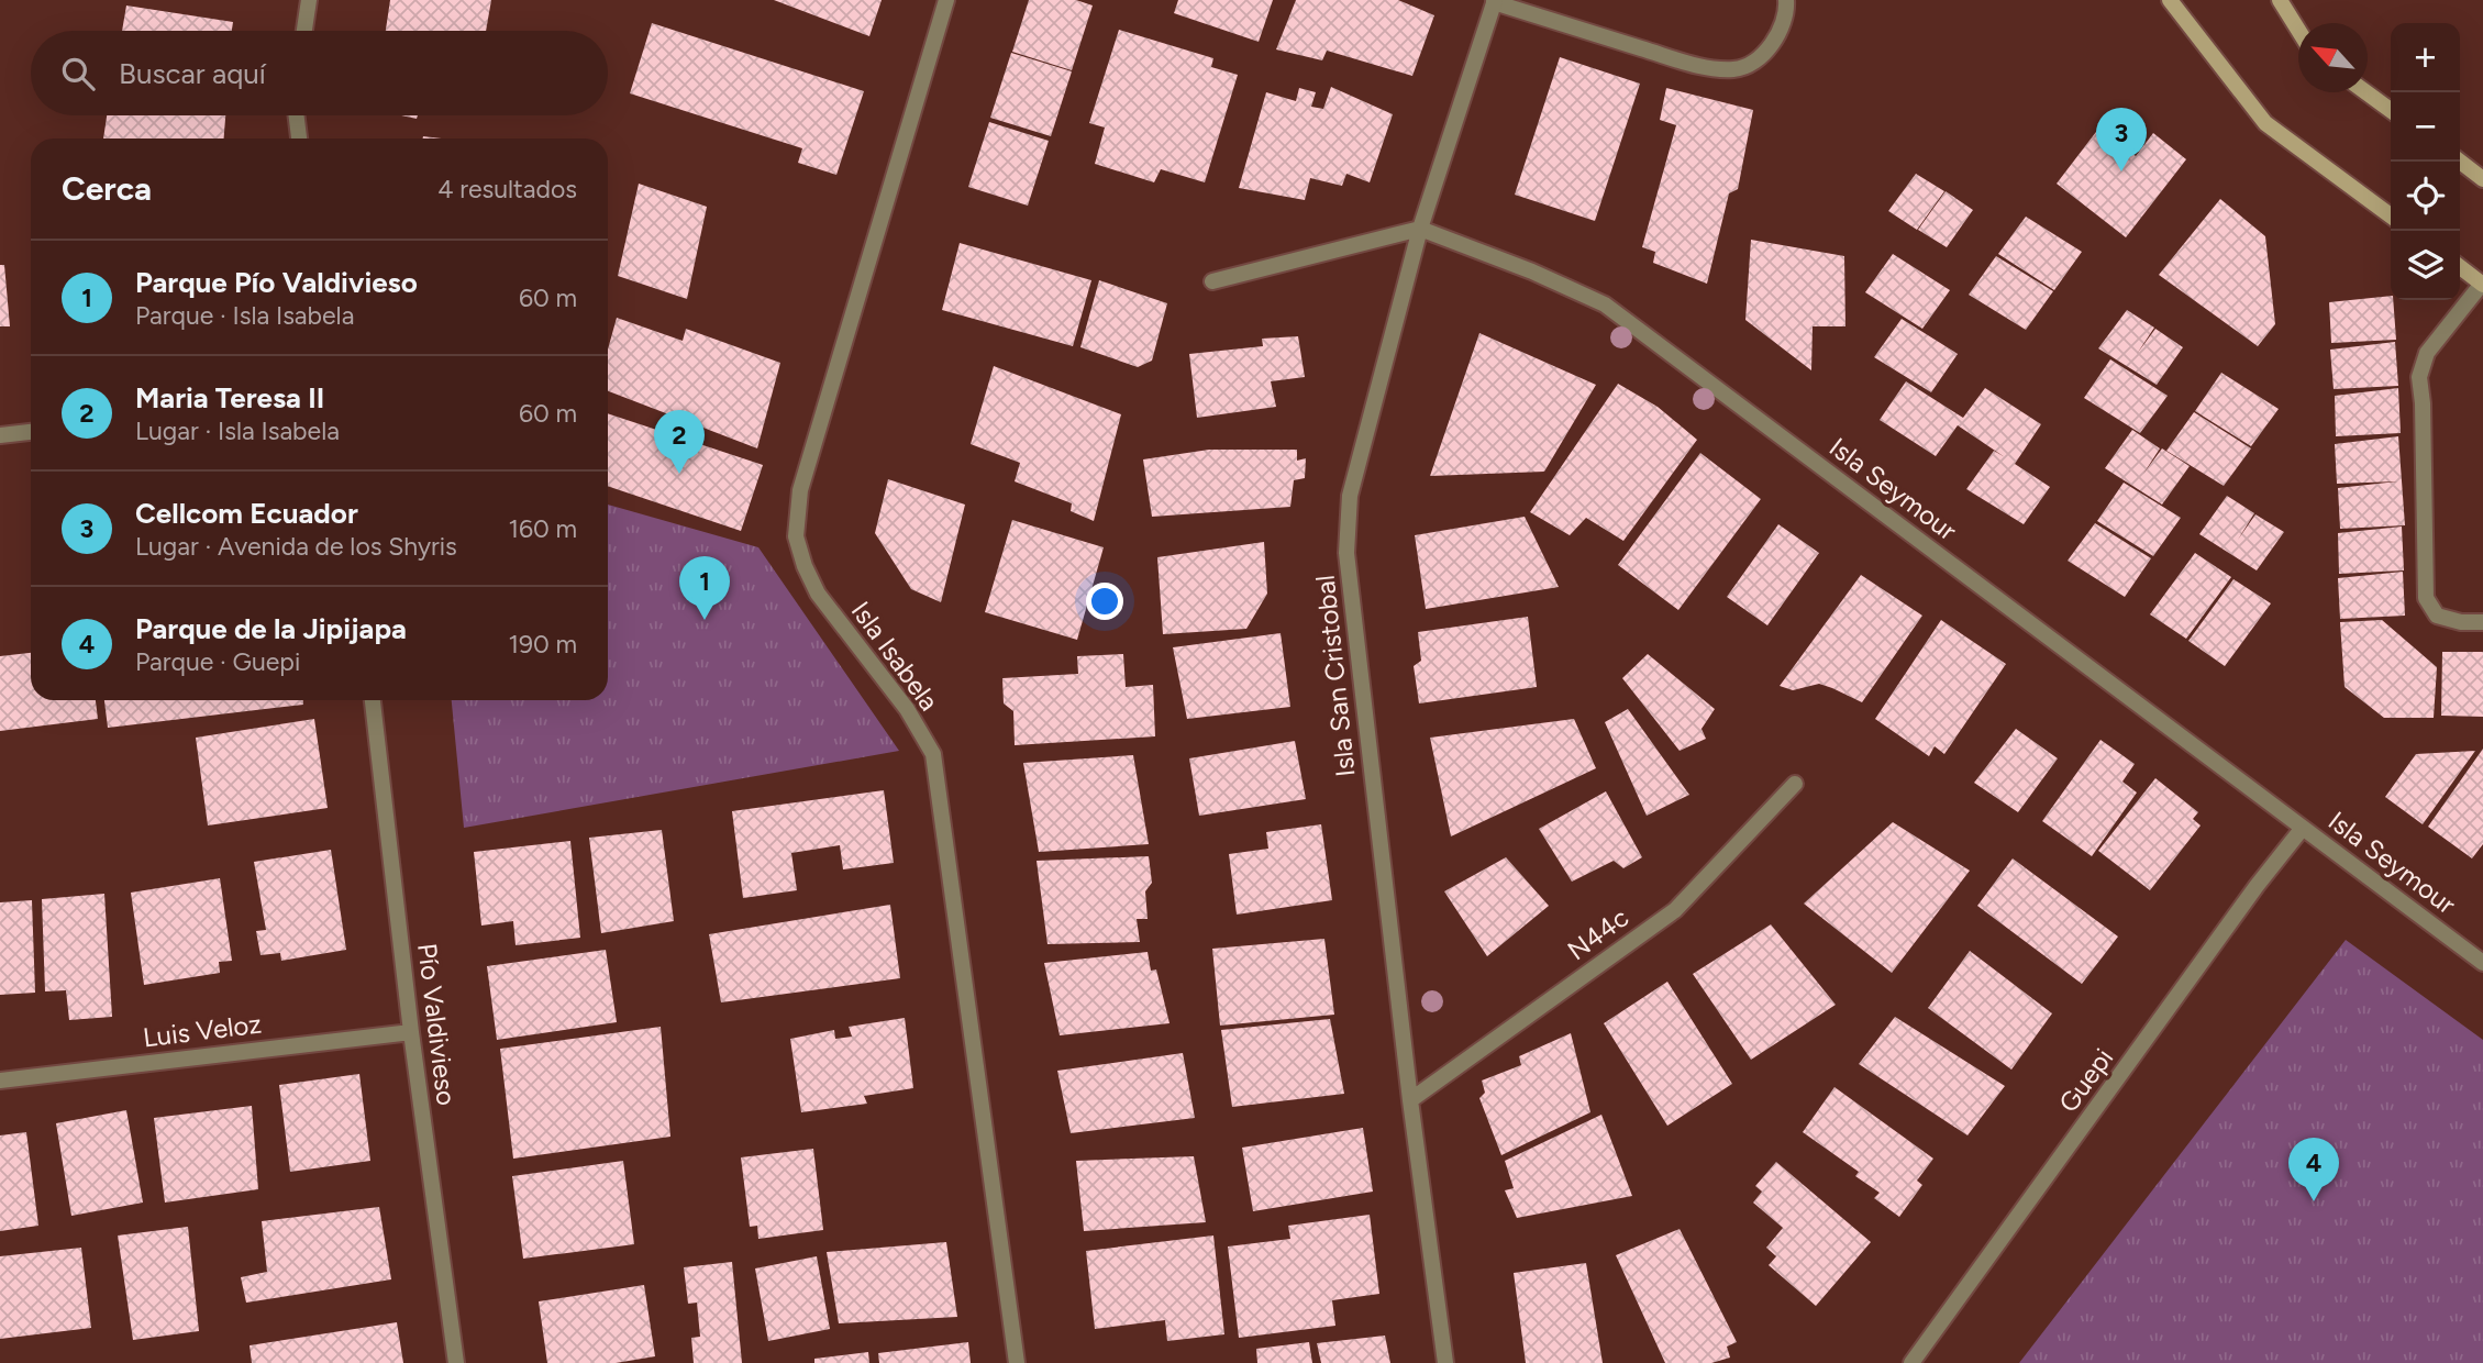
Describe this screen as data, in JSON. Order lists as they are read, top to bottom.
{
  "streets": {
    "street": [
      "Isla Seymour",
      "Isla Isabela",
      "Isla San Cristobal",
      "N44c",
      "Pío Valdivieso",
      "Luis Veloz",
      "Guepi"
    ]
  },
  "crossings": [
    ["Isla Seymour", "Isla San Cristobal"],
    ["Isla Seymour", "Guepi"],
    ["Isla San Cristobal", "N44c"],
    ["Pío Valdivieso", "Luis Veloz"]
  ],
  "north": "top left",
  "page": {
    "map_buttons": ["+", "−"],
    "search": "Buscar aquí",
    "pins": [
      "3",
      "2",
      "1",
      "4"
    ],
    "heading": ["Cerca", "4 resultados"],
    "list": [
      {
        "mark": "1",
        "name": "Parque Pío Valdivieso",
        "note": "Parque · Isla Isabela",
        "value": "60 m"
      },
      {
        "mark": "2",
        "name": "Maria Teresa II",
        "note": "Lugar · Isla Isabela",
        "value": "60 m"
      },
      {
        "mark": "3",
        "name": "Cellcom Ecuador",
        "note": "Lugar · Avenida de los Shyris",
        "value": "160 m"
      },
      {
        "mark": "4",
        "name": "Parque de la Jipijapa",
        "note": "Parque · Guepi",
        "value": "190 m"
      }
    ]
  }
}
